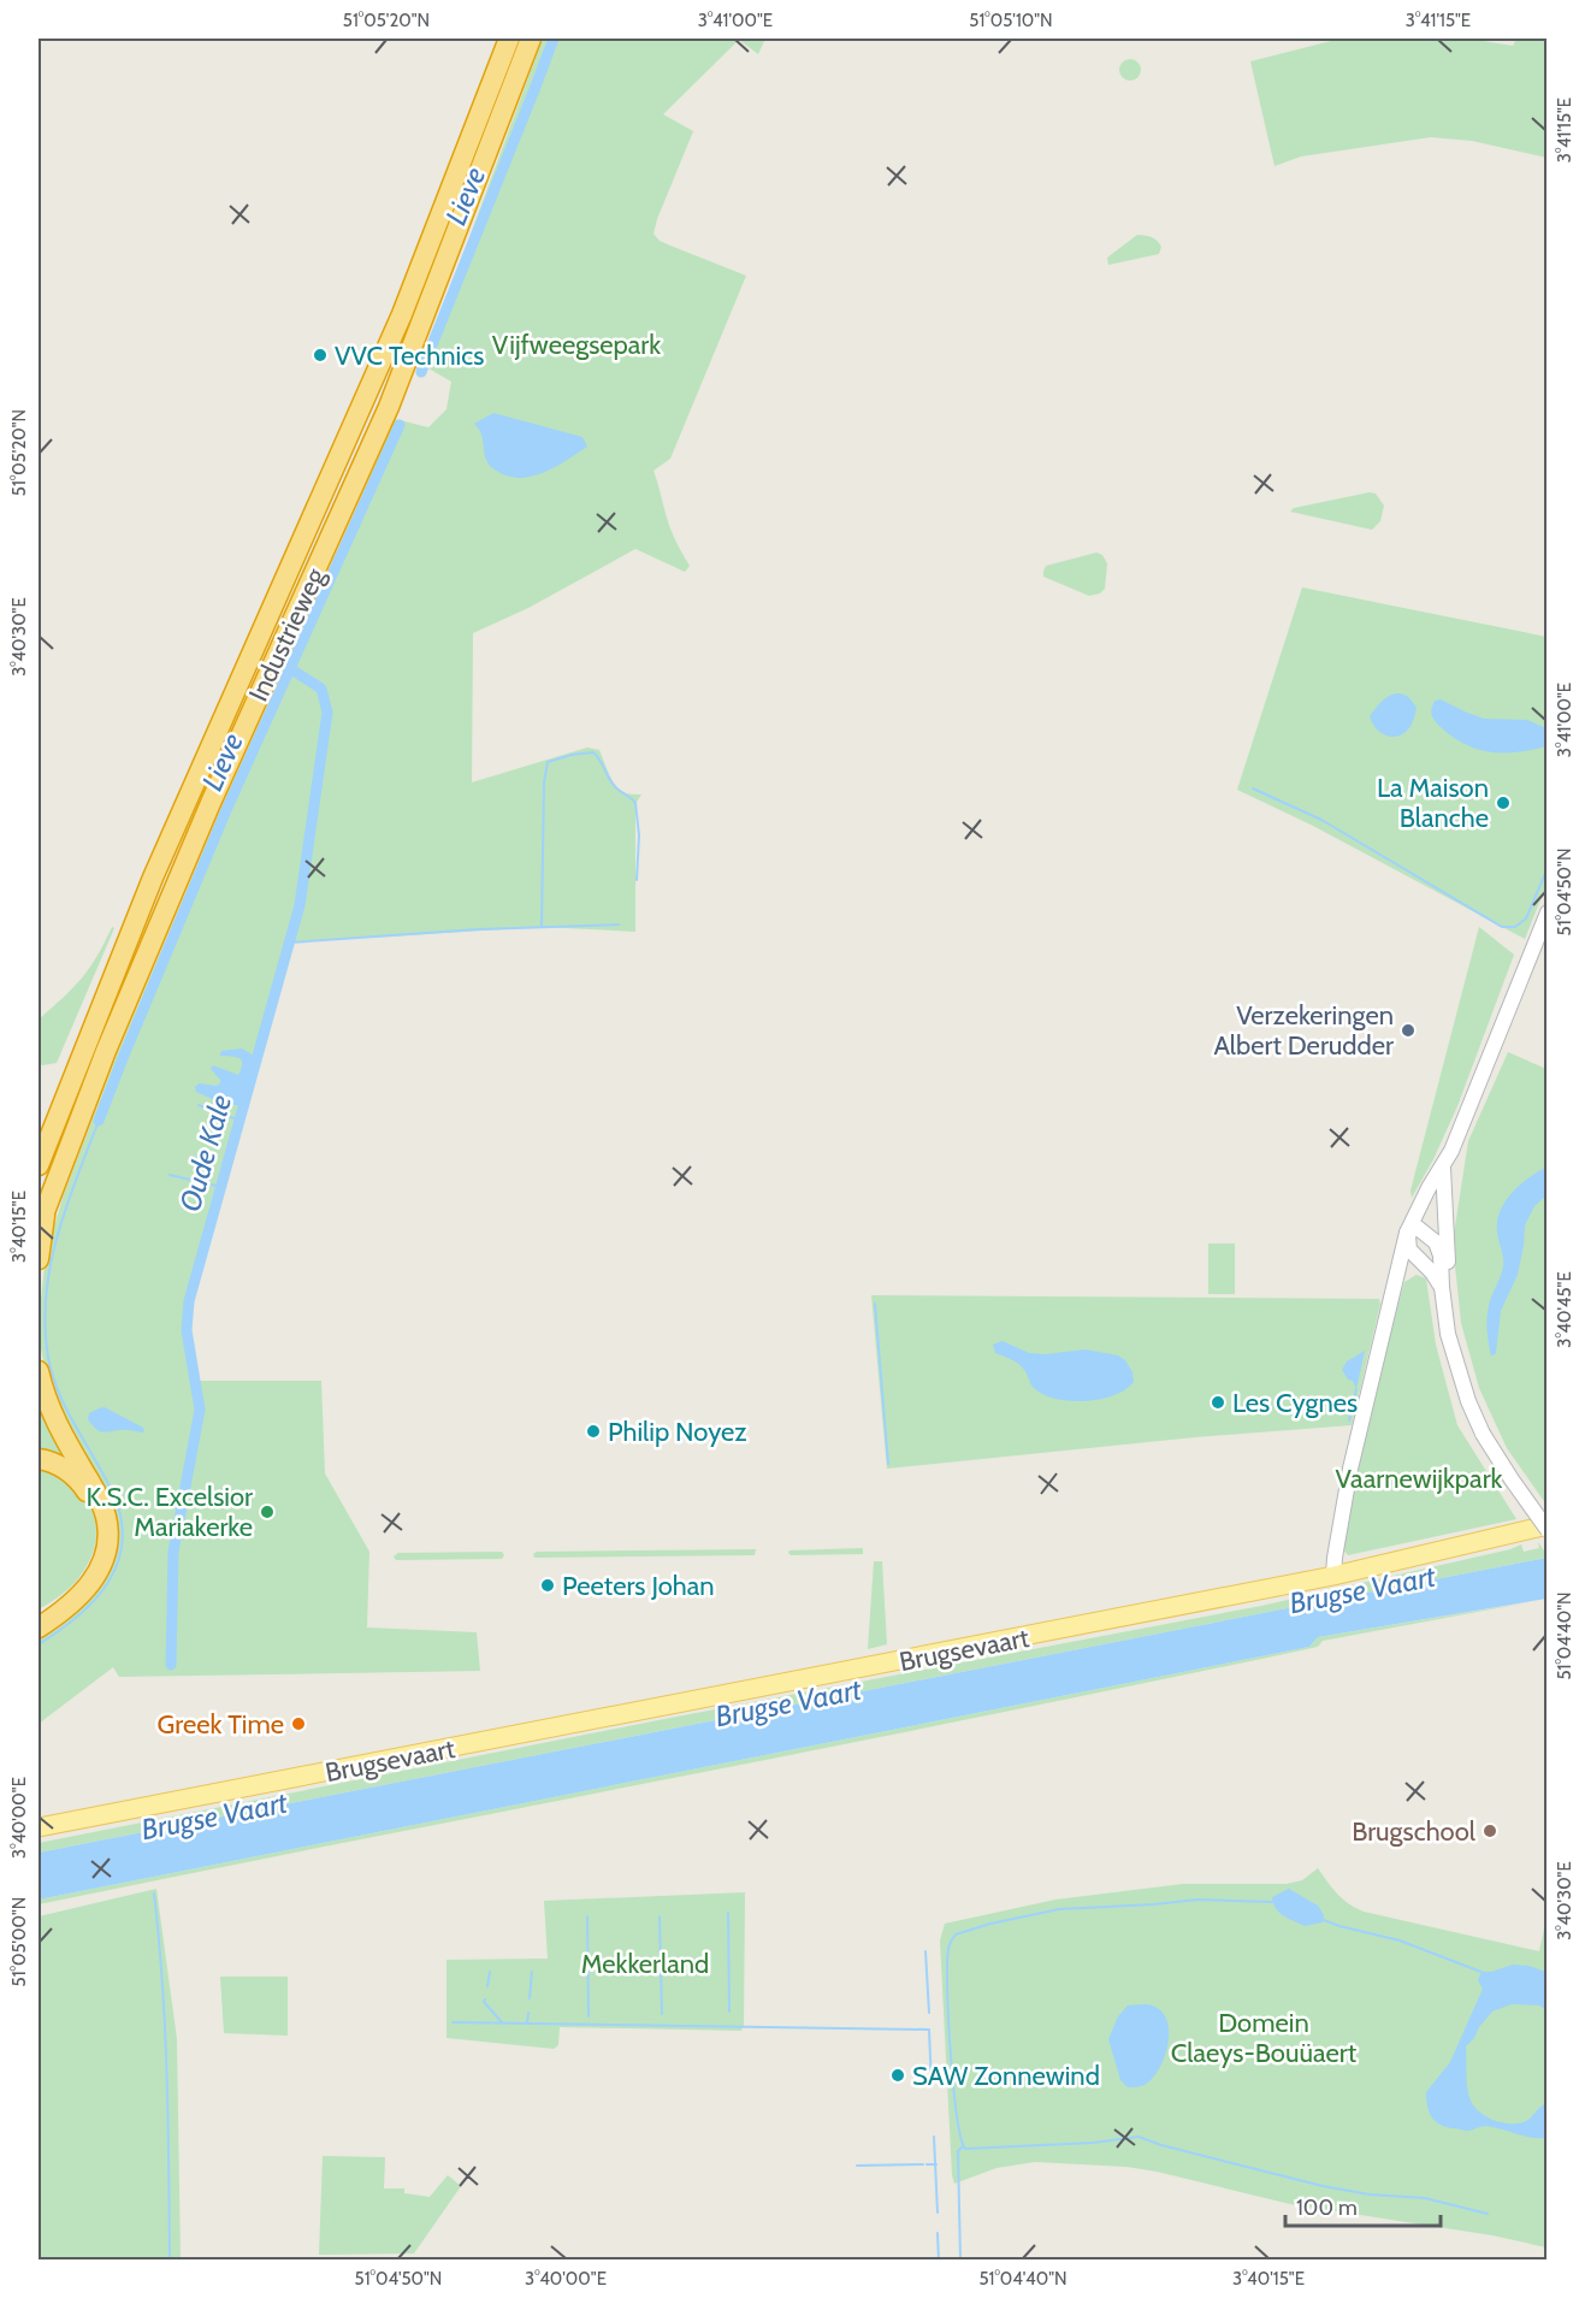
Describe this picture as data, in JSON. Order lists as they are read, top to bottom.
{
  "streets": {
    "highway": ["Industrieweg"],
    "main road": ["Brugsevaart"]
  },
  "water": ["Lieve", "Oude Kale", "Brugse Vaart"],
  "parks": [
    "Vijfweegsepark",
    "Vaarnewijkpark",
    "Mekkerland",
    "Domein Claeys-Bouüaert"
  ],
  "places": [
    "VVC Technics",
    "La Maison Blanche",
    "Verzekeringen Albert Derudder",
    "Les Cygnes",
    "Philip Noyez",
    "K.S.C. Excelsior Mariakerke",
    "Peeters Johan",
    "Greek Time",
    "Brugschool",
    "SAW Zonnewind"
  ],
  "scale_bar": "100 m",
  "coordinates": [
    "51°05'20\"N",
    "3°41'00\"E",
    "51°05'10\"N",
    "3°41'15\"E",
    "3°40'30\"E",
    "51°04'50\"N",
    "3°40'15\"E",
    "3°40'45\"E",
    "51°04'40\"N",
    "3°40'00\"E",
    "51°05'00\"N"
  ]
}
